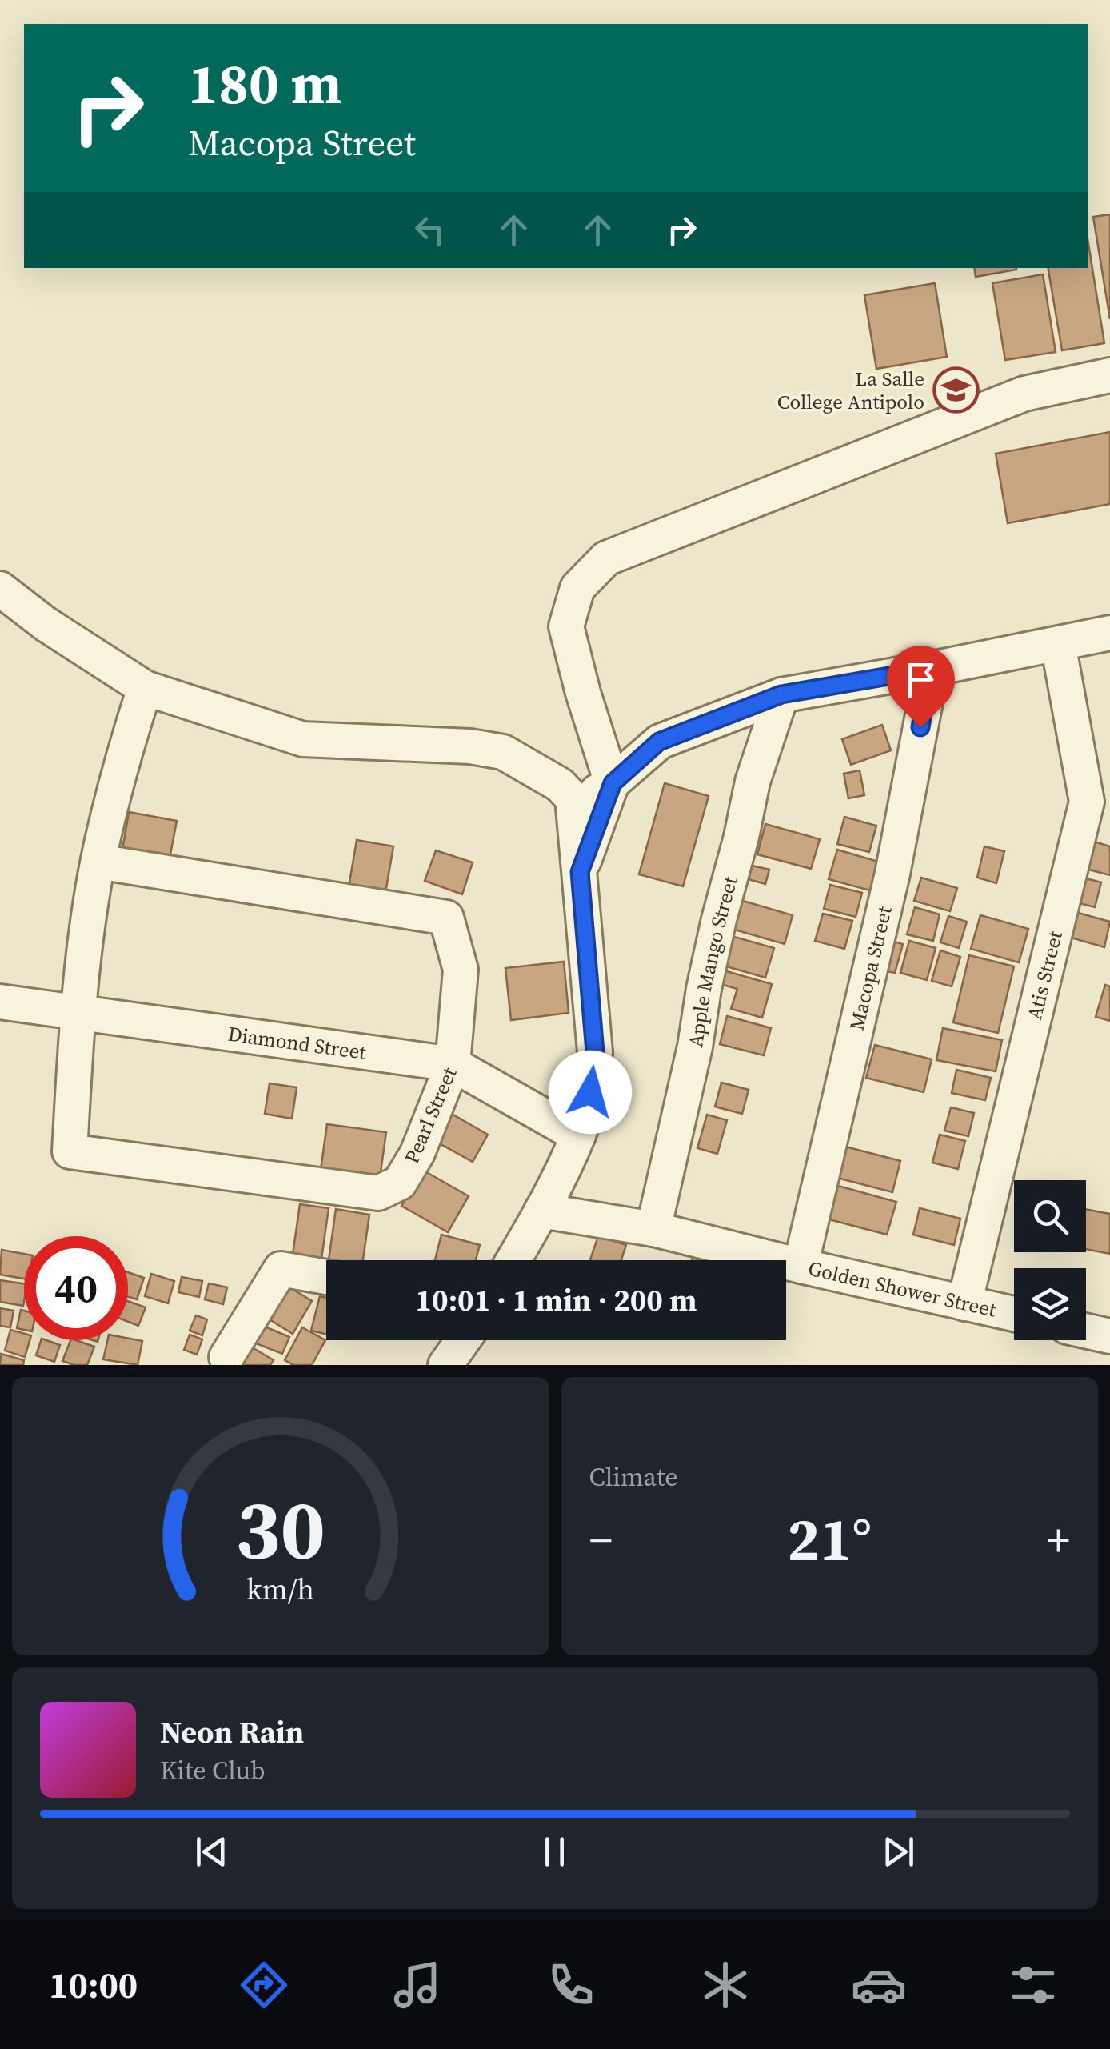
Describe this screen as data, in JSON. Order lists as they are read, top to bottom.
{
  "streets": {
    "street": [
      "Apple Mango Street",
      "Macopa Street",
      "Atis Street",
      "Diamond Street",
      "Pearl Street",
      "Golden Shower Street"
    ]
  },
  "crossings": [
    ["Apple Mango Street", "Golden Shower Street"],
    ["Macopa Street", "Golden Shower Street"],
    ["Atis Street", "Golden Shower Street"],
    ["Diamond Street", "Pearl Street"]
  ],
  "places": {
    "school or university": ["La Salle College Antipolo"]
  },
  "page": {
    "turn": ["180 m", "Macopa Street"],
    "limit": "40",
    "trip": "10:01 · 1 min · 200 m",
    "tile": "Climate",
    "heat": ["−", "21°", "+"],
    "song": ["Neon Rain", "Kite Club"],
    "tabs": "10:00",
    "gauge": ["30", "km/h"]
  }
}
